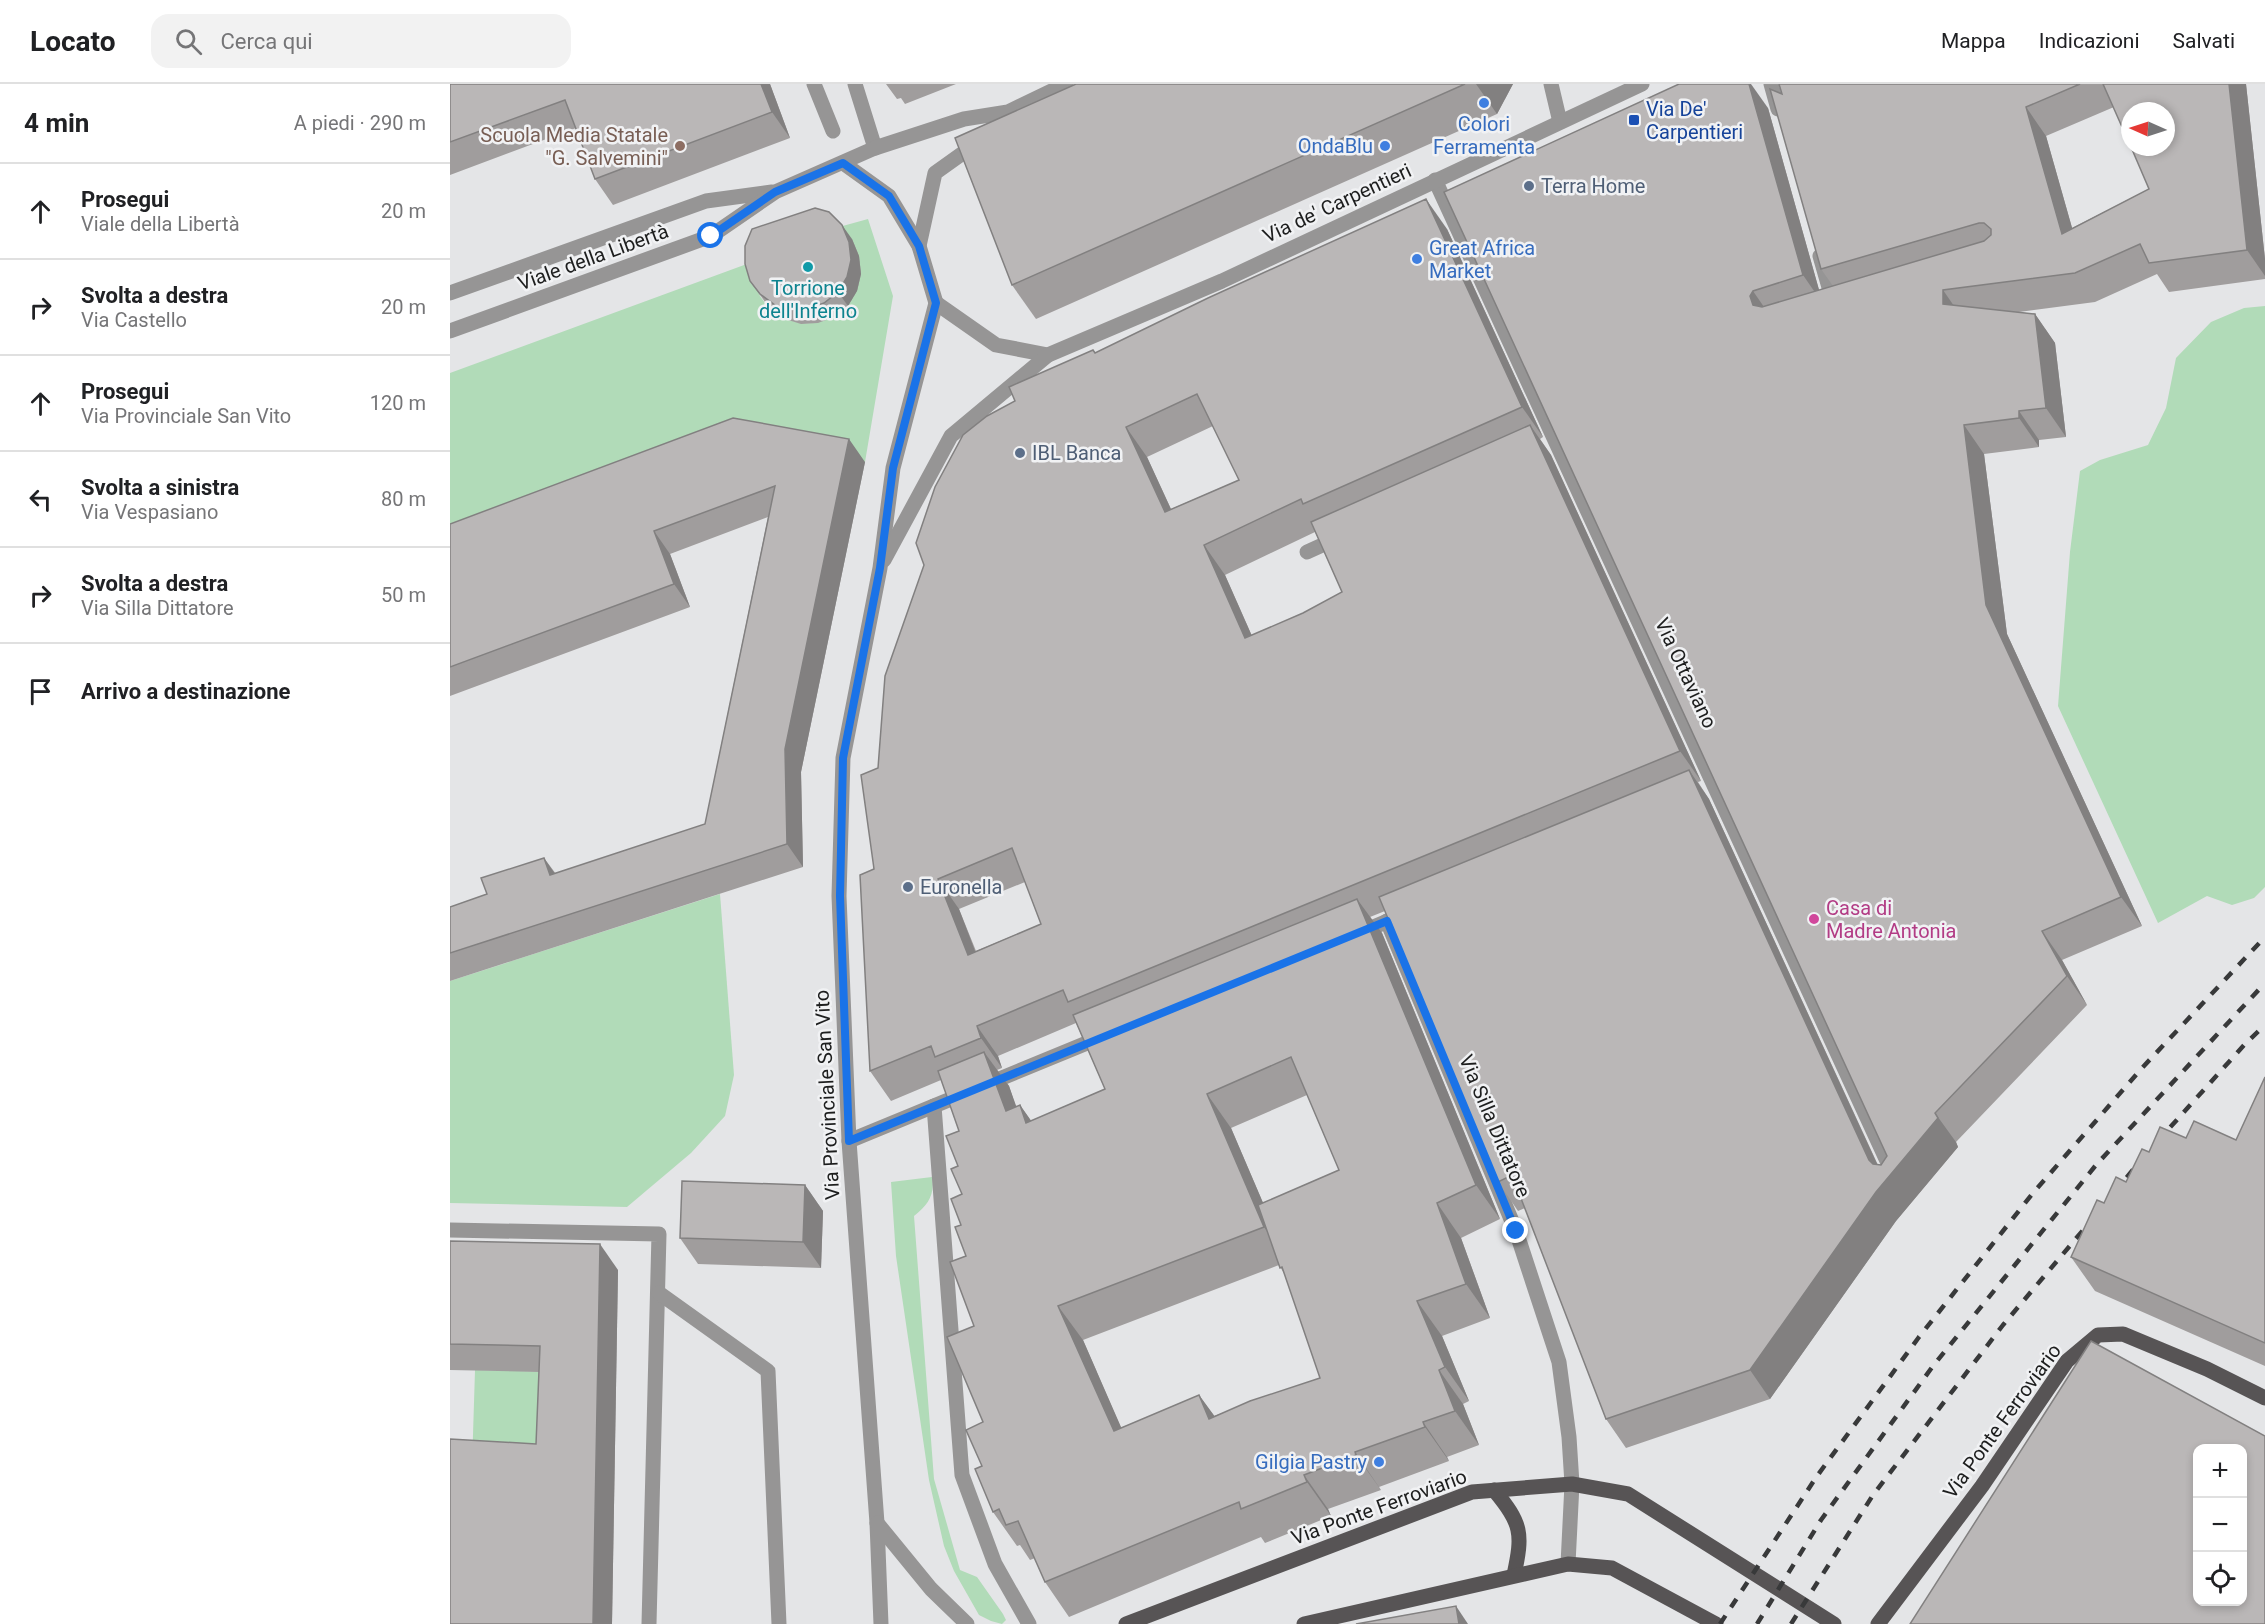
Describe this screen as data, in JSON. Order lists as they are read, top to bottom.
{
  "streets": {
    "main road": ["Via Ponte Ferroviario"],
    "street": [
      "Via de' Carpentieri",
      "Viale della Libertà",
      "Via Ottaviano",
      "Via Provinciale San Vito",
      "Via Silla Dittatore"
    ]
  },
  "crossings": [
    ["Via de' Carpentieri", "Via Ottaviano"],
    ["Via de' Carpentieri", "Via Provinciale San Vito"],
    ["Via Silla Dittatore", "Via Ponte Ferroviario"]
  ],
  "places": {
    "other": [
      "Colori Ferramenta",
      "Scuola Media Statale \"G. Salvemini\"",
      "OndaBlu",
      "Terra Home",
      "Great Africa Market",
      "Torrione dell'Inferno",
      "IBL Banca",
      "Euronella",
      "Casa di Madre Antonia",
      "Gilgia Pastry"
    ],
    "transit": ["Via De' Carpentieri"]
  },
  "north": "left",
  "page": {
    "header": "Locato",
    "search": "Cerca qui",
    "nav": ["Mappa", "Indicazioni", "Salvati"],
    "heading": ["4 min", "A piedi · 290 m"],
    "list": [
      ["Prosegui", "Viale della Libertà", "20 m"],
      ["Svolta a destra", "Via Castello", "20 m"],
      ["Prosegui", "Via Provinciale San Vito", "120 m"],
      ["Svolta a sinistra", "Via Vespasiano", "80 m"],
      ["Svolta a destra", "Via Silla Dittatore", "50 m"],
      "Arrivo a destinazione"
    ],
    "map_buttons": ["+", "−"]
  }
}
